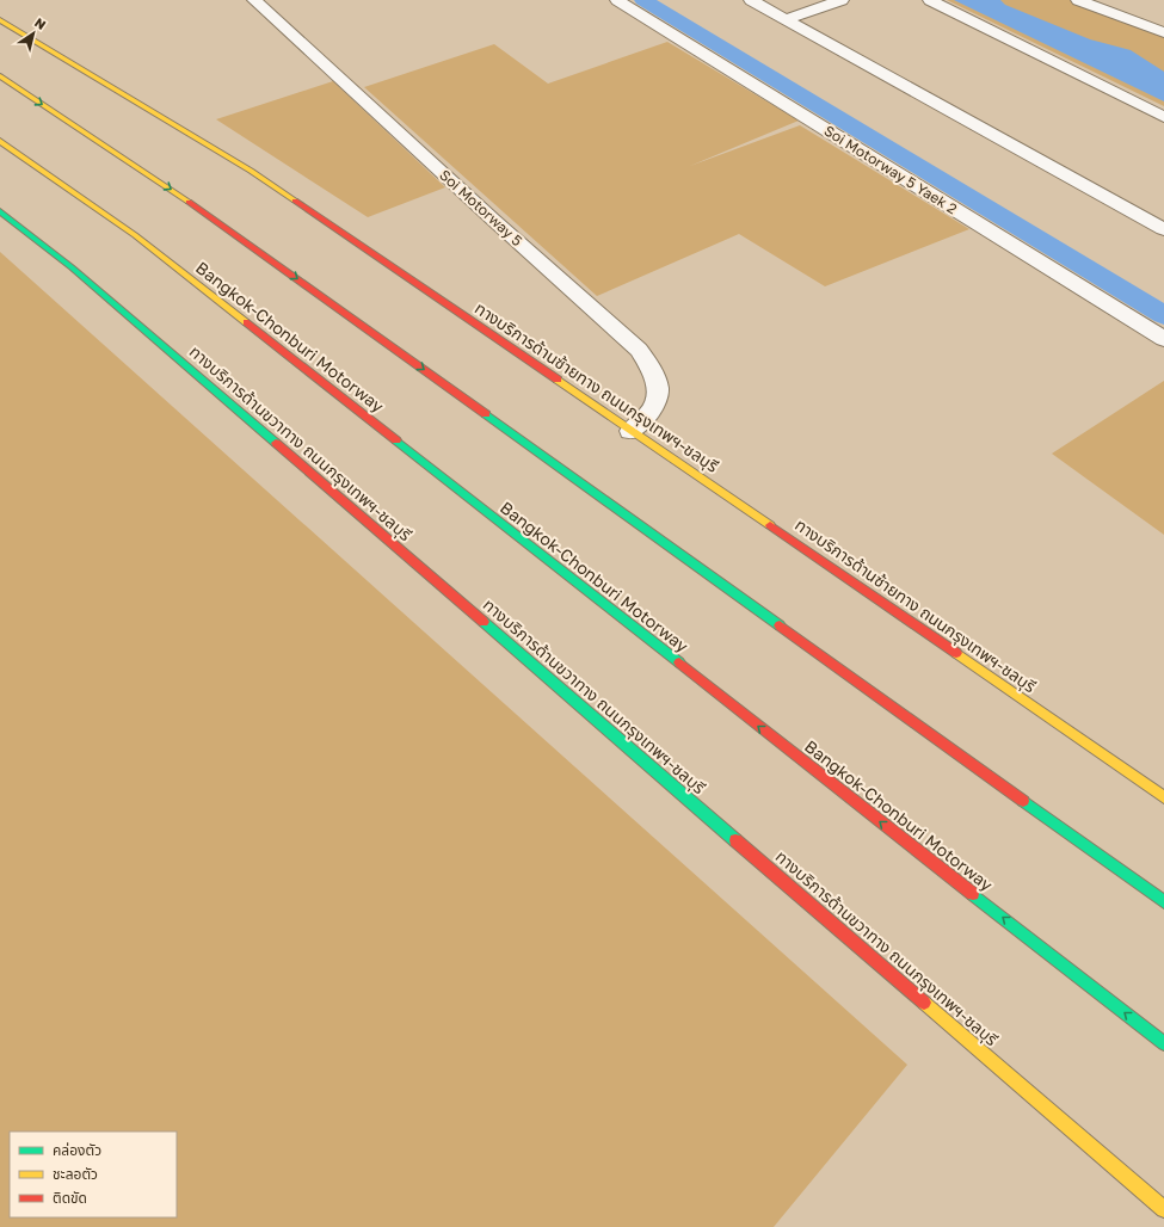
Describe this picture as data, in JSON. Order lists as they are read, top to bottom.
{
  "streets": {
    "main road": ["Bangkok-Chonburi Motorway", "ทางบริการด้านซ้ายทาง ถนนกรุงเทพฯ-ชลบุรี", "ทางบริการด้านขวาทาง ถนนกรุงเทพฯ-ชลบุรี"],
    "street": ["Soi Motorway 5 Yaek 2", "Soi Motorway 5"]
  },
  "crossings": [
    ["Soi Motorway 5", "ทางบริการด้านซ้ายทาง ถนนกรุงเทพฯ-ชลบุรี"]
  ],
  "legend": ["คล่องตัว", "ชะลอตัว", "ติดขัด"],
  "north": "top right"
}
